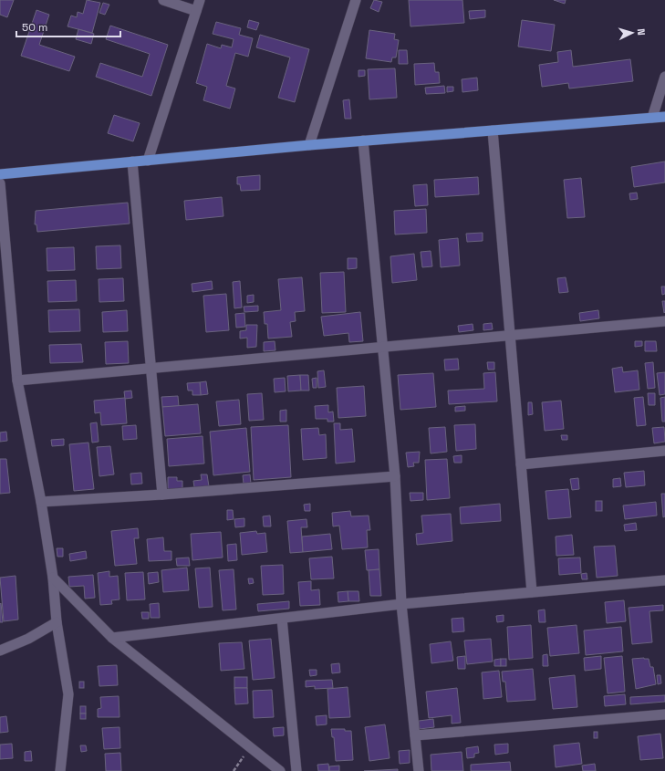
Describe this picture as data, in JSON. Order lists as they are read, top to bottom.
{
  "scale_bar": "50 m",
  "north": "right"
}
